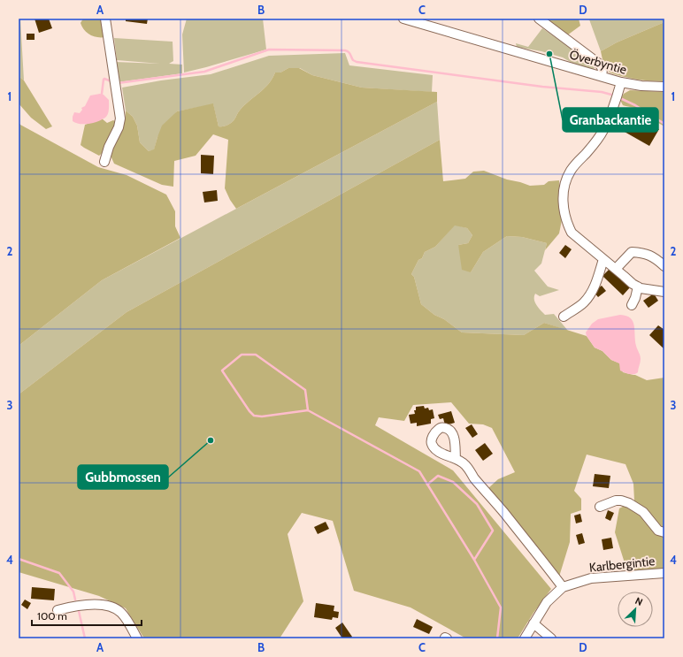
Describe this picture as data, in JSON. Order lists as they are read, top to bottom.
{
  "streets": {
    "street": ["Överbyntie", "Karlbergintie"]
  },
  "places": ["Granbackantie", "Gubbmossen"],
  "scale_bar": "100 m",
  "north": "top right",
  "grid": {
    "columns": [
      "A",
      "B",
      "C",
      "D"
    ],
    "rows": [
      "1",
      "2",
      "3",
      "4"
    ]
  }
}
